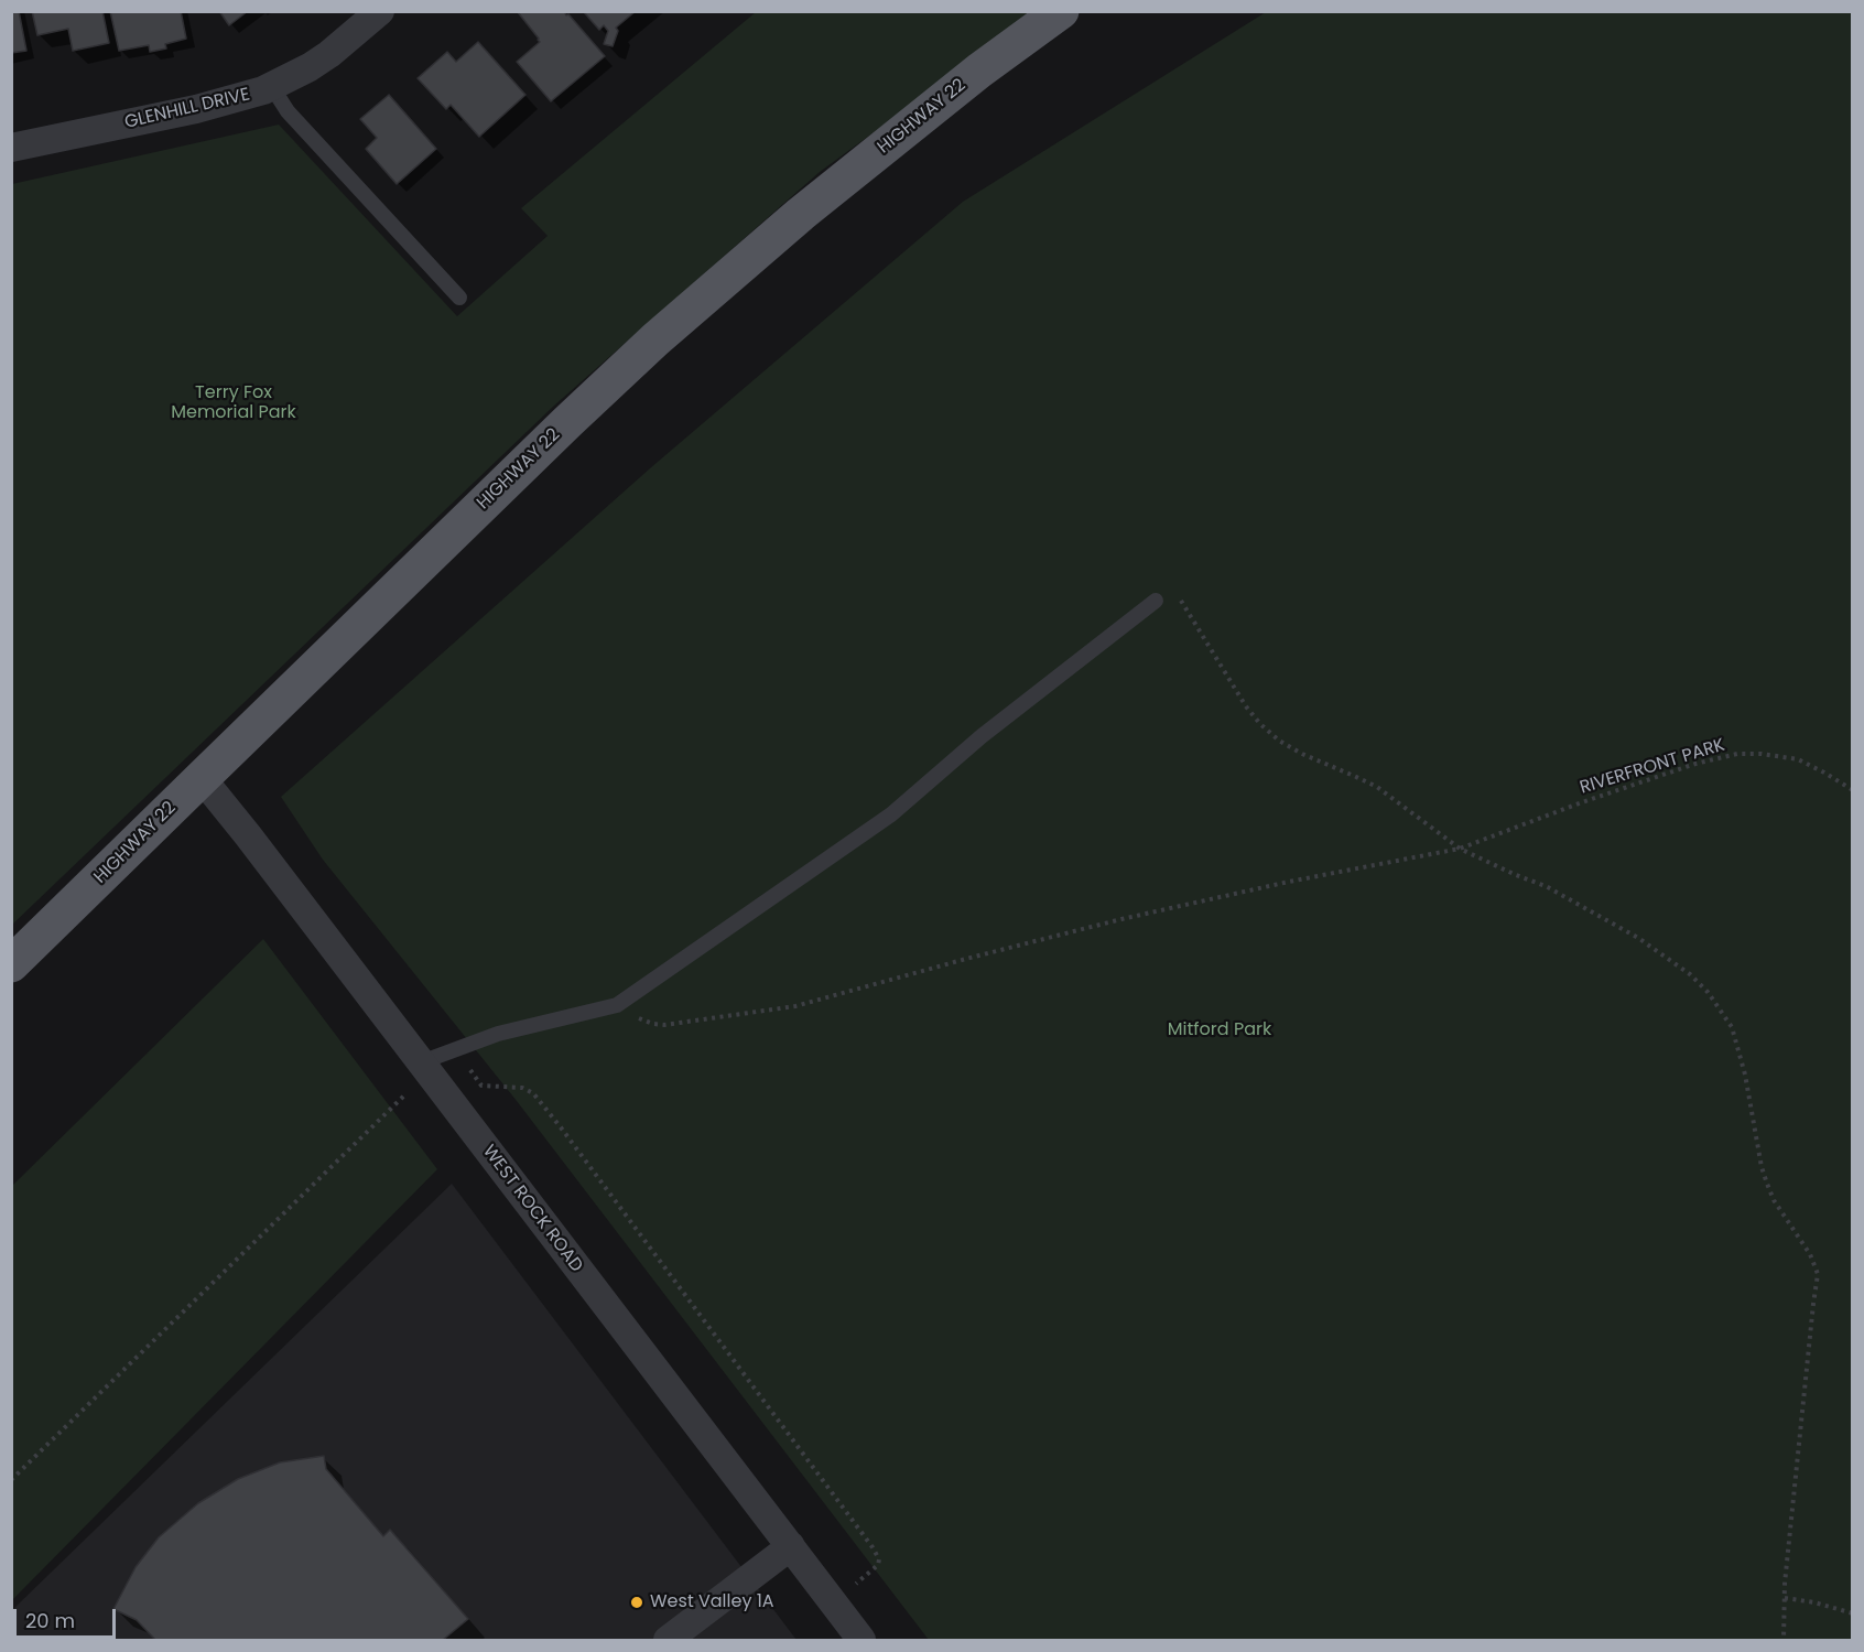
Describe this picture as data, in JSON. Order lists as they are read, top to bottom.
{
  "streets": {
    "main road": ["HIGHWAY 22"],
    "street": ["GLENHILL DRIVE", "WEST ROCK ROAD"],
    "path": ["RIVERFRONT PARK"]
  },
  "crossings": [
    ["HIGHWAY 22", "WEST ROCK ROAD"]
  ],
  "parks": ["Terry Fox Memorial Park", "Mitford Park"],
  "places": ["West Valley 1A"],
  "scale_bar": "20 m"
}
